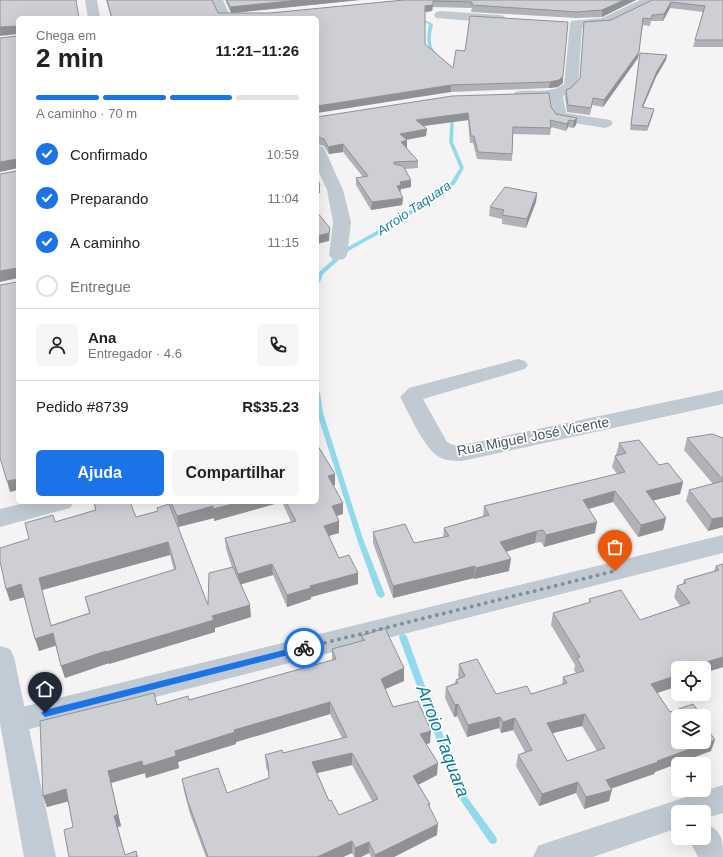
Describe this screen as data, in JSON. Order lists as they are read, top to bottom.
{
  "streets": {
    "street": ["Rua Miguel José Vicente"]
  },
  "water": ["Arroio Taquara"],
  "page": {
    "heading": ["2 min", "Chega em", "11:21–11:26"],
    "panel": [
      "Ana",
      "Entregador · 4.6",
      "Pedido #8739",
      "R$35.23"
    ],
    "bar": "A caminho · 70 m",
    "list": [
      ["Confirmado", "10:59"],
      ["Preparando", "11:04"],
      ["A caminho", "11:15"],
      "Entregue"
    ],
    "buttons": ["Ajuda", "Compartilhar"],
    "map_buttons": ["+", "−"]
  }
}
